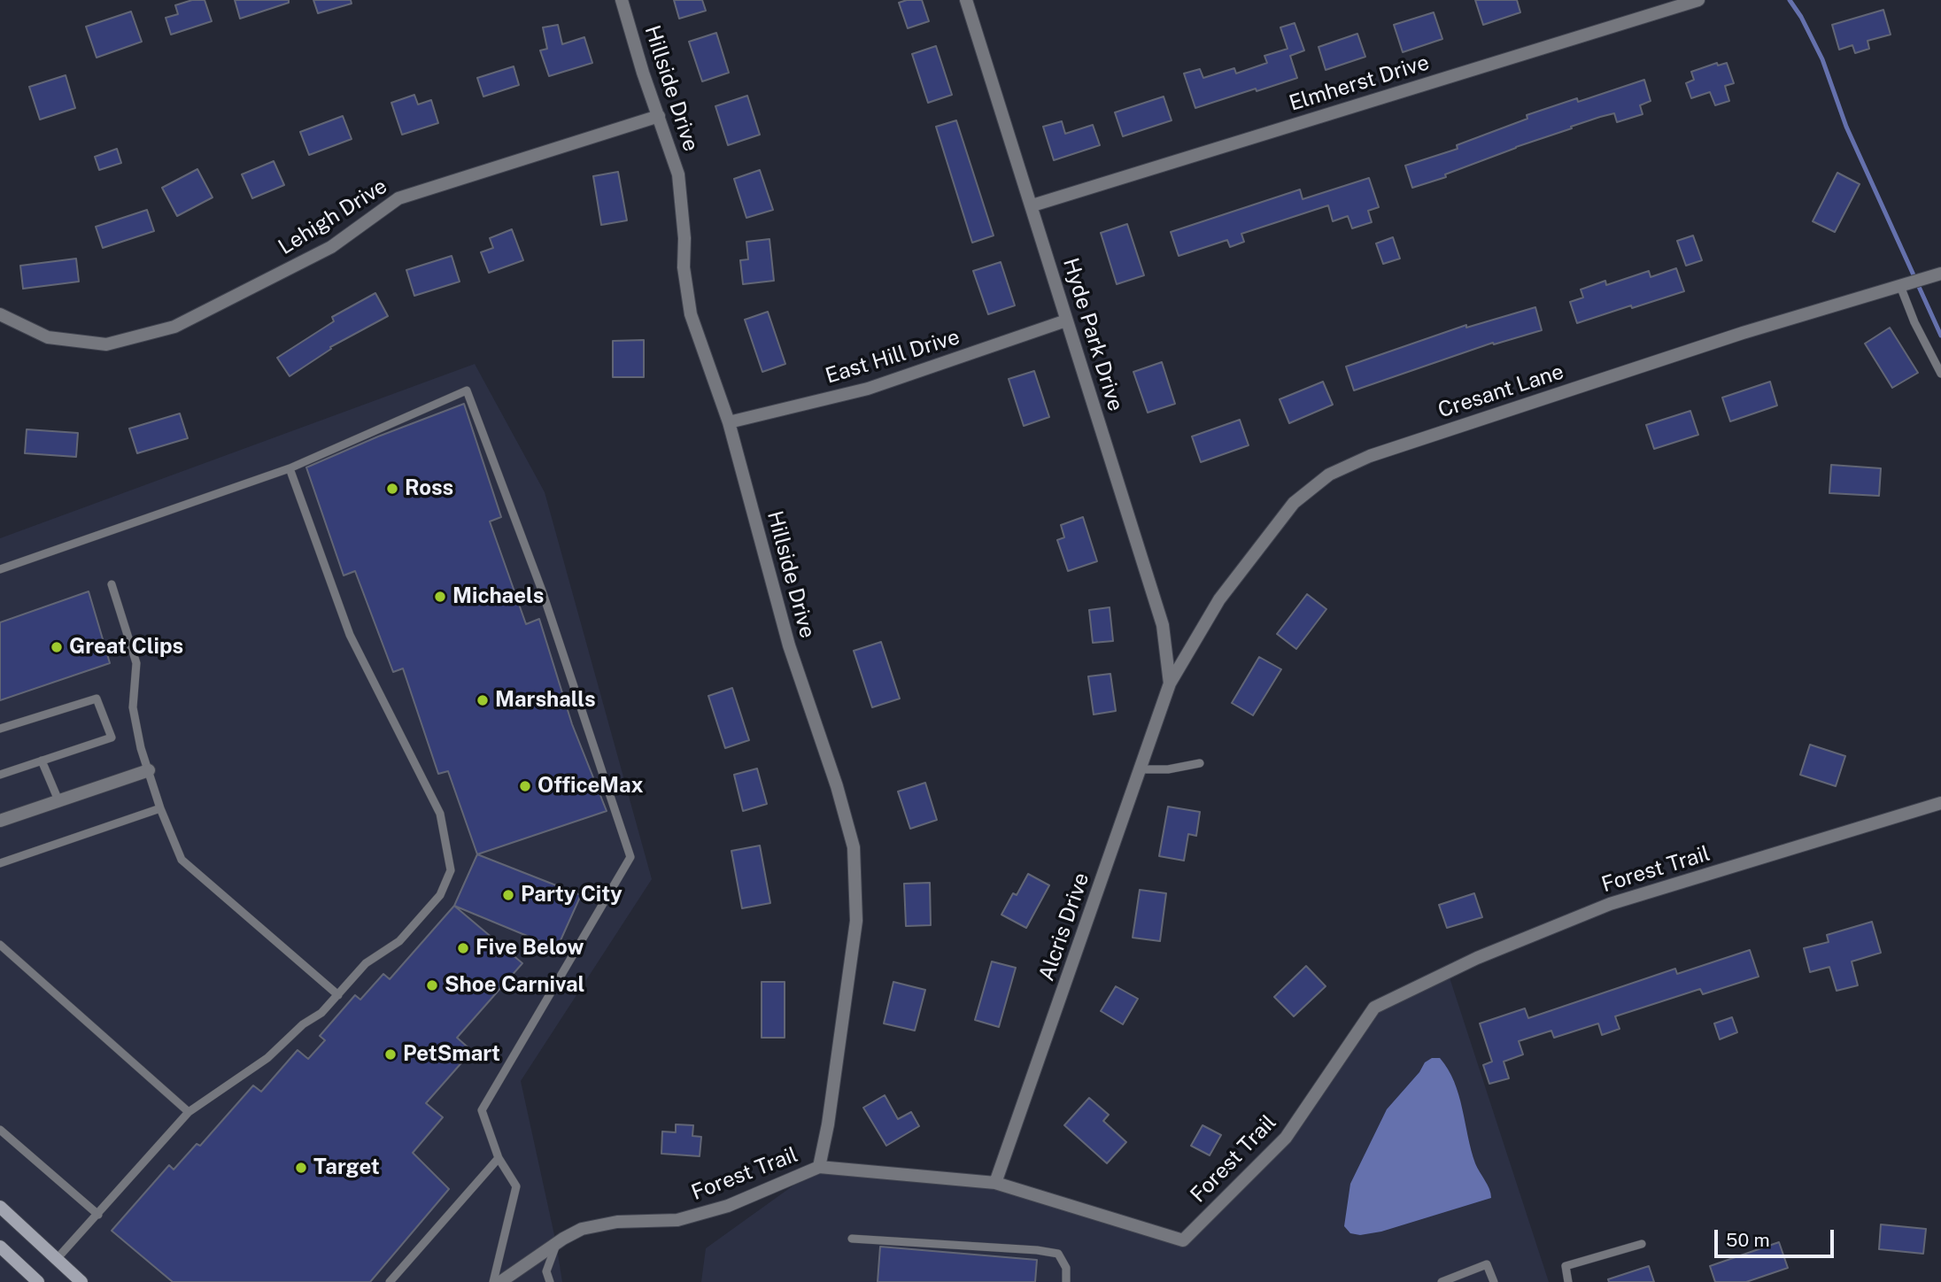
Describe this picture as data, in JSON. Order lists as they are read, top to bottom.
{
  "streets": {
    "street": [
      "Elmherst Drive",
      "Hillside Drive",
      "Lehigh Drive",
      "Hyde Park Drive",
      "East Hill Drive",
      "Cresant Lane",
      "Forest Trail",
      "Alcris Drive"
    ]
  },
  "crossings": [
    ["Elmherst Drive", "Hyde Park Drive"],
    ["Hillside Drive", "Lehigh Drive"],
    ["Hillside Drive", "East Hill Drive"],
    ["Hillside Drive", "Forest Trail"],
    ["Hyde Park Drive", "East Hill Drive"],
    ["Hyde Park Drive", "Cresant Lane"],
    ["Hyde Park Drive", "Alcris Drive"],
    ["Cresant Lane", "Alcris Drive"],
    ["Forest Trail", "Alcris Drive"]
  ],
  "places": [
    "Ross",
    "Michaels",
    "Great Clips",
    "Marshalls",
    "OfficeMax",
    "Party City",
    "Five Below",
    "Shoe Carnival",
    "PetSmart",
    "Target"
  ],
  "scale_bar": "50 m"
}
